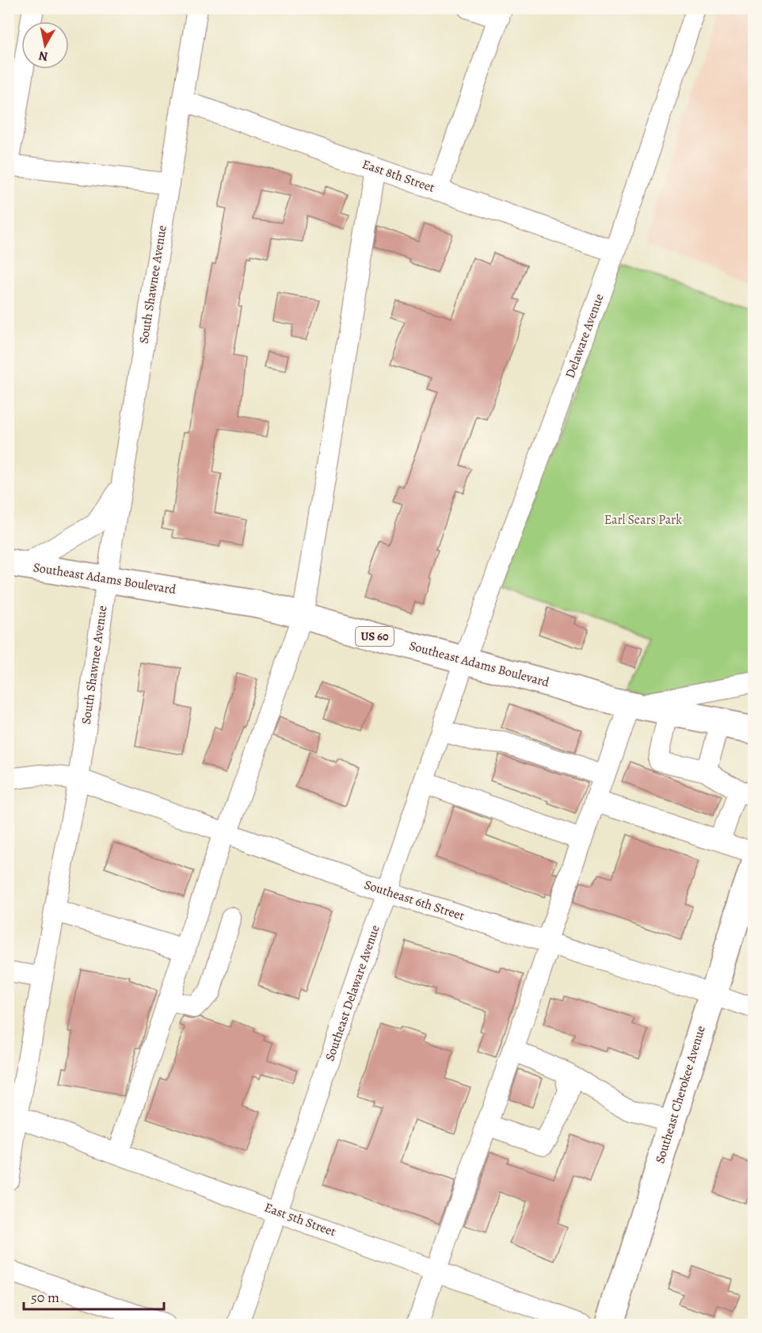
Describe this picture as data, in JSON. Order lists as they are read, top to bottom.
{
  "streets": {
    "main road": ["Southeast Adams Boulevard", "US 60", "Southeast Cherokee Avenue"],
    "street": [
      "East 8th Street",
      "South Shawnee Avenue",
      "Delaware Avenue",
      "Southeast 6th Street",
      "Southeast Delaware Avenue",
      "East 5th Street"
    ]
  },
  "crossings": [
    ["East 8th Street", "South Shawnee Avenue"],
    ["East 8th Street", "Delaware Avenue"],
    ["South Shawnee Avenue", "Southeast Adams Boulevard"],
    ["South Shawnee Avenue", "Southeast 6th Street"],
    ["South Shawnee Avenue", "East 5th Street"],
    ["Delaware Avenue", "Southeast Adams Boulevard"],
    ["Delaware Avenue", "Southeast Delaware Avenue"],
    ["Southeast Adams Boulevard", "Southeast Delaware Avenue"],
    ["Southeast 6th Street", "Southeast Delaware Avenue"],
    ["Southeast 6th Street", "Southeast Cherokee Avenue"],
    ["Southeast Delaware Avenue", "East 5th Street"]
  ],
  "parks": ["Earl Sears Park"],
  "scale_bar": "50 m",
  "north": "bottom"
}
